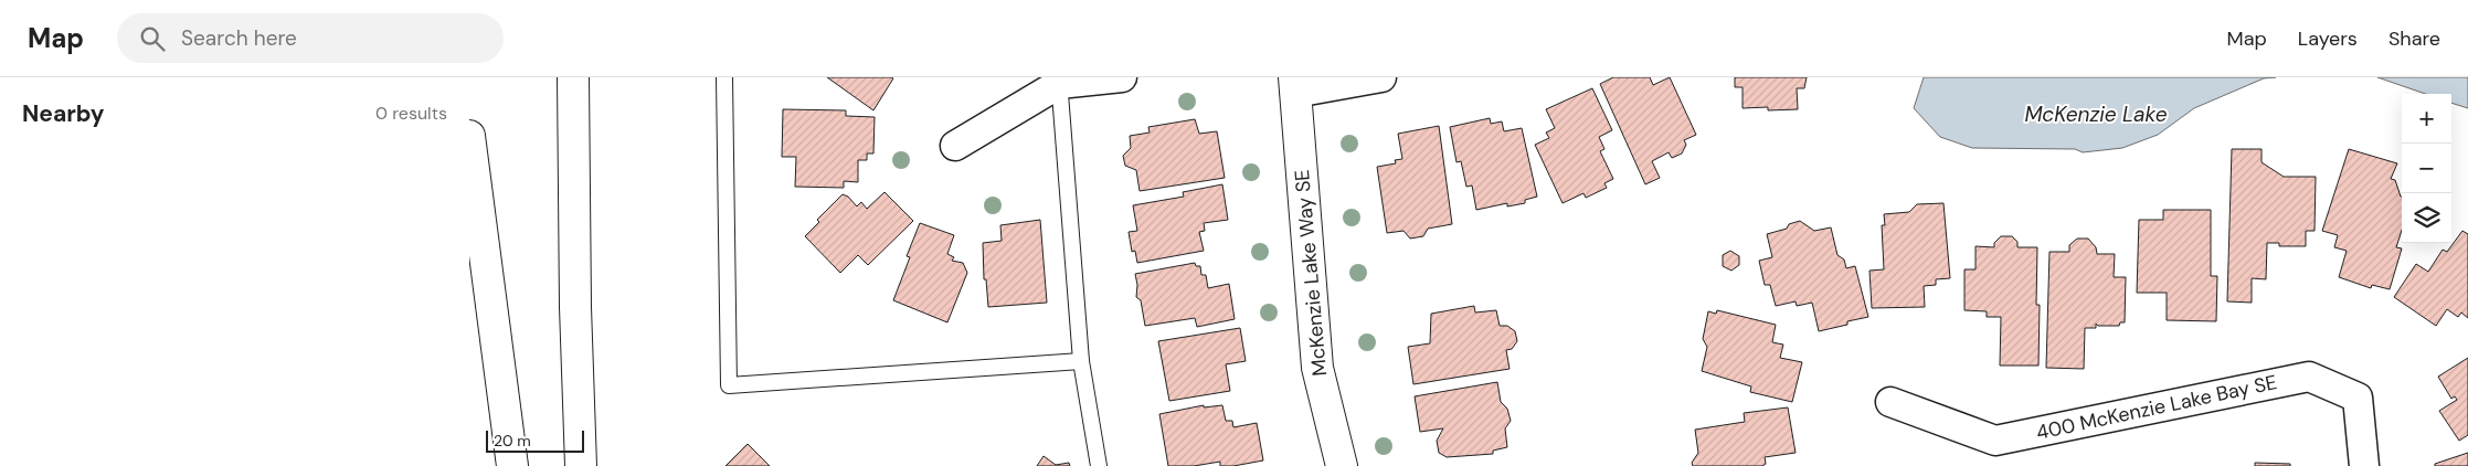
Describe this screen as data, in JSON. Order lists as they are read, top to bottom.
{
  "streets": {
    "main road": ["McKenzie Lake Way SE"],
    "street": ["400 McKenzie Lake Bay SE"]
  },
  "water": ["McKenzie Lake"],
  "scale_bar": "20 m",
  "page": {
    "header": "Map",
    "search": "Search here",
    "nav": ["Map", "Layers", "Share"],
    "heading": ["Nearby", "0 results"],
    "map_buttons": ["+", "−"],
    "scale": "20 m"
  }
}
